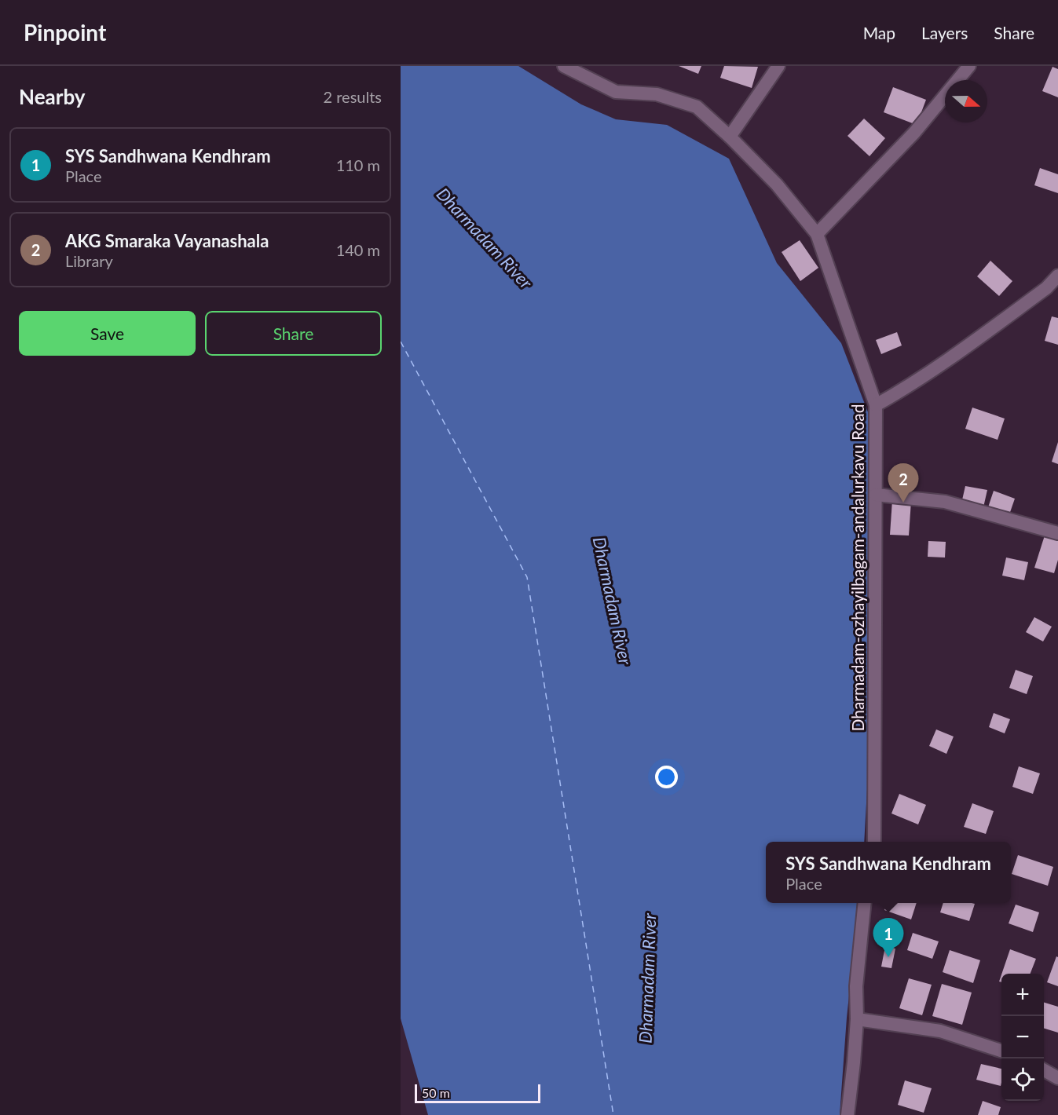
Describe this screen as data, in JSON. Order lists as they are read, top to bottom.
{
  "streets": {
    "street": ["Dharmadam-ozhayilbagam-andalurkavu Road"]
  },
  "water": ["Dharmadam River"],
  "scale_bar": "50 m",
  "north": "right",
  "page": {
    "header": "Pinpoint",
    "nav": ["Map", "Layers", "Share"],
    "heading": ["Nearby", "2 results"],
    "list": [
      {
        "mark": "1",
        "name": "SYS Sandhwana Kendhram",
        "note": "Place",
        "value": "110 m"
      },
      {
        "mark": "2",
        "name": "AKG Smaraka Vayanashala",
        "note": "Library",
        "value": "140 m"
      }
    ],
    "buttons": ["Save", "Share"],
    "pins": ["2", "1"],
    "popup": ["SYS Sandhwana Kendhram", "Place"],
    "map_buttons": ["+", "−"],
    "scale": "50 m"
  }
}
